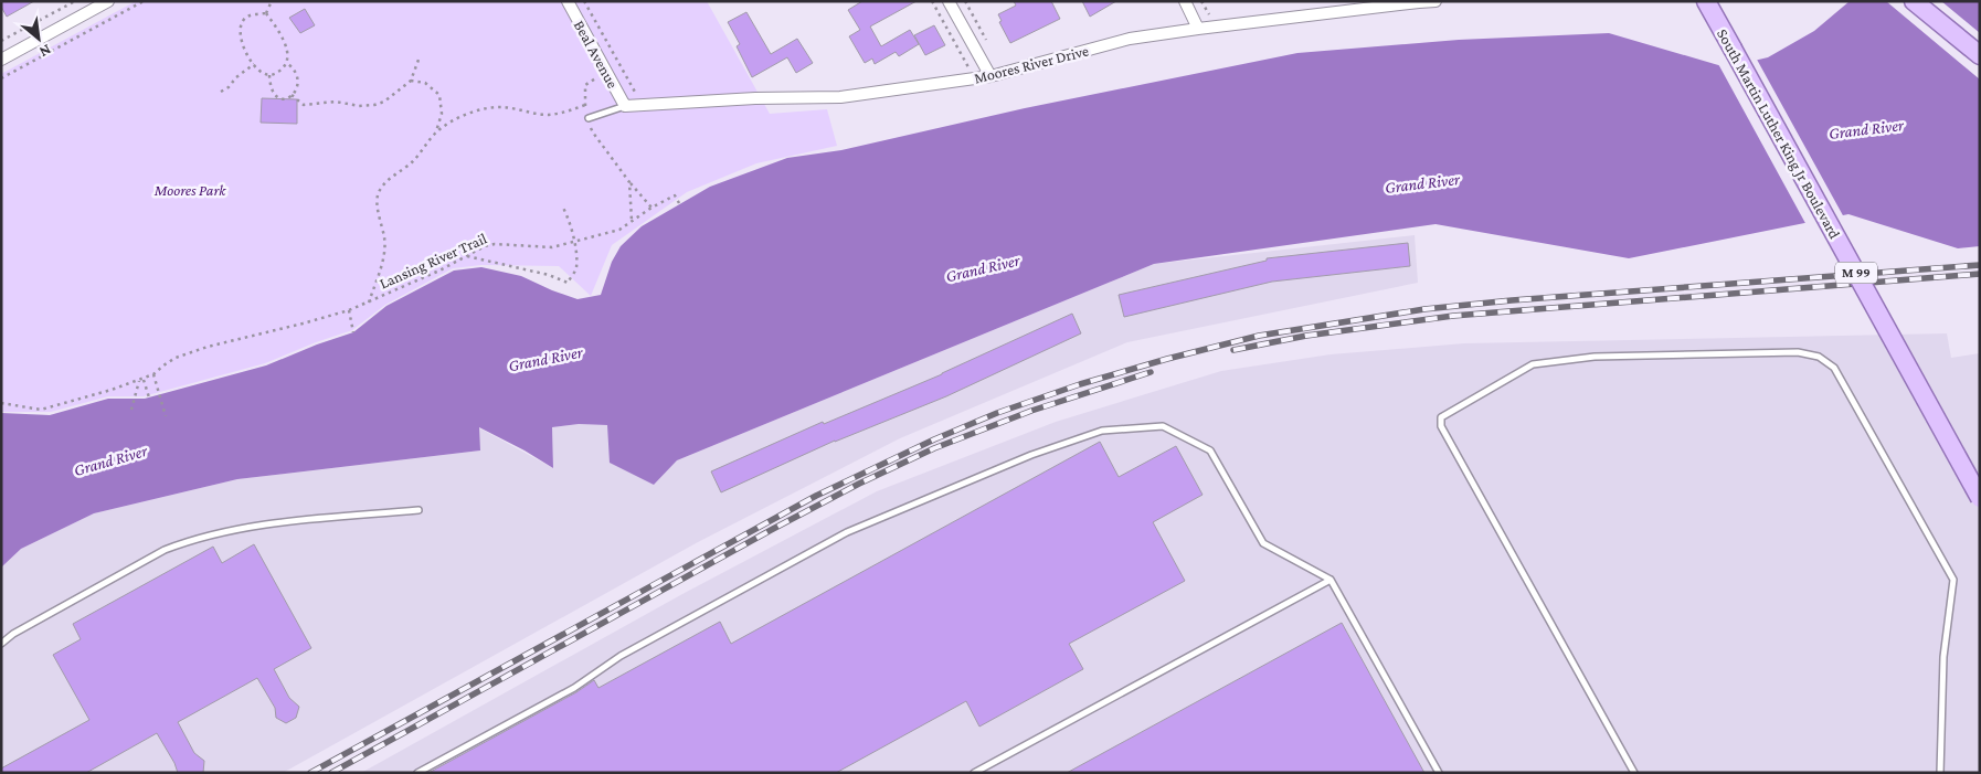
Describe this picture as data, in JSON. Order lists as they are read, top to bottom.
{
  "streets": {
    "main road": ["South Martin Luther King Jr Boulevard", "M 99"],
    "street": ["Beal Avenue", "Moores River Drive"],
    "path": ["Lansing River Trail"]
  },
  "crossings": [
    ["Beal Avenue", "Moores River Drive"]
  ],
  "water": ["Grand River"],
  "parks": ["Moores Park"],
  "north": "bottom right"
}
